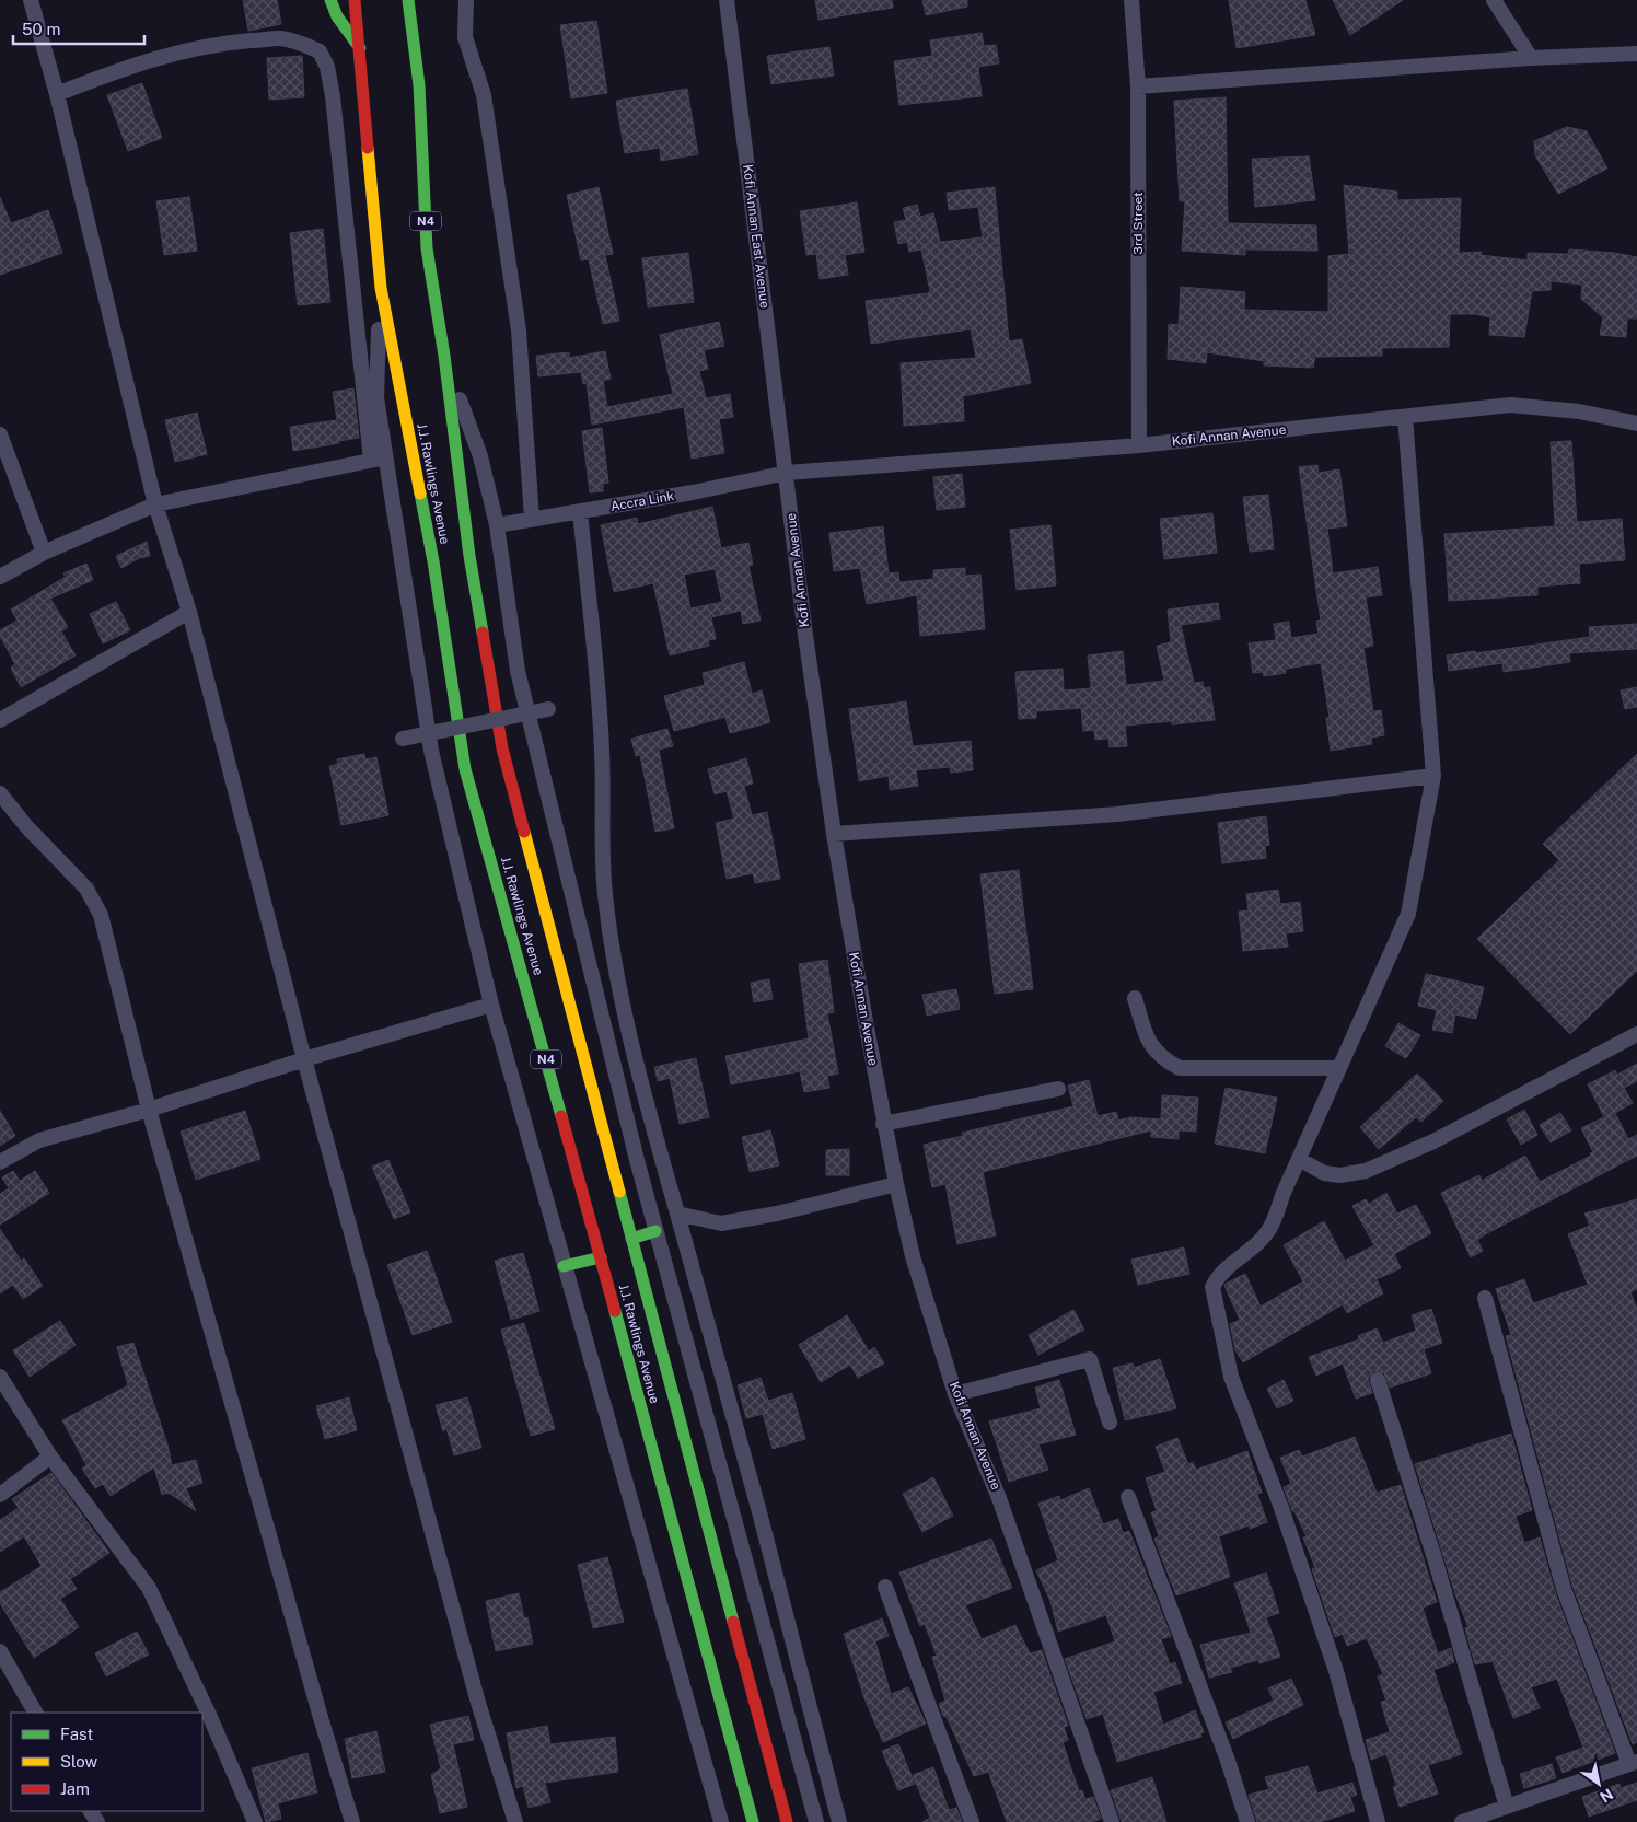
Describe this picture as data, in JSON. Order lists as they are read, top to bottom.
{
  "streets": {
    "highway": ["N4", "J.J. Rawlings Avenue"],
    "street": [
      "3rd Street",
      "Kofi Annan East Avenue",
      "Kofi Annan Avenue",
      "Accra Link"
    ]
  },
  "crossings": [
    ["3rd Street", "Kofi Annan Avenue"],
    ["Kofi Annan East Avenue", "Kofi Annan Avenue"],
    ["Kofi Annan East Avenue", "Accra Link"],
    ["Kofi Annan Avenue", "Accra Link"]
  ],
  "legend": ["Fast", "Slow", "Jam"],
  "scale_bar": "50 m",
  "north": "bottom right"
}
